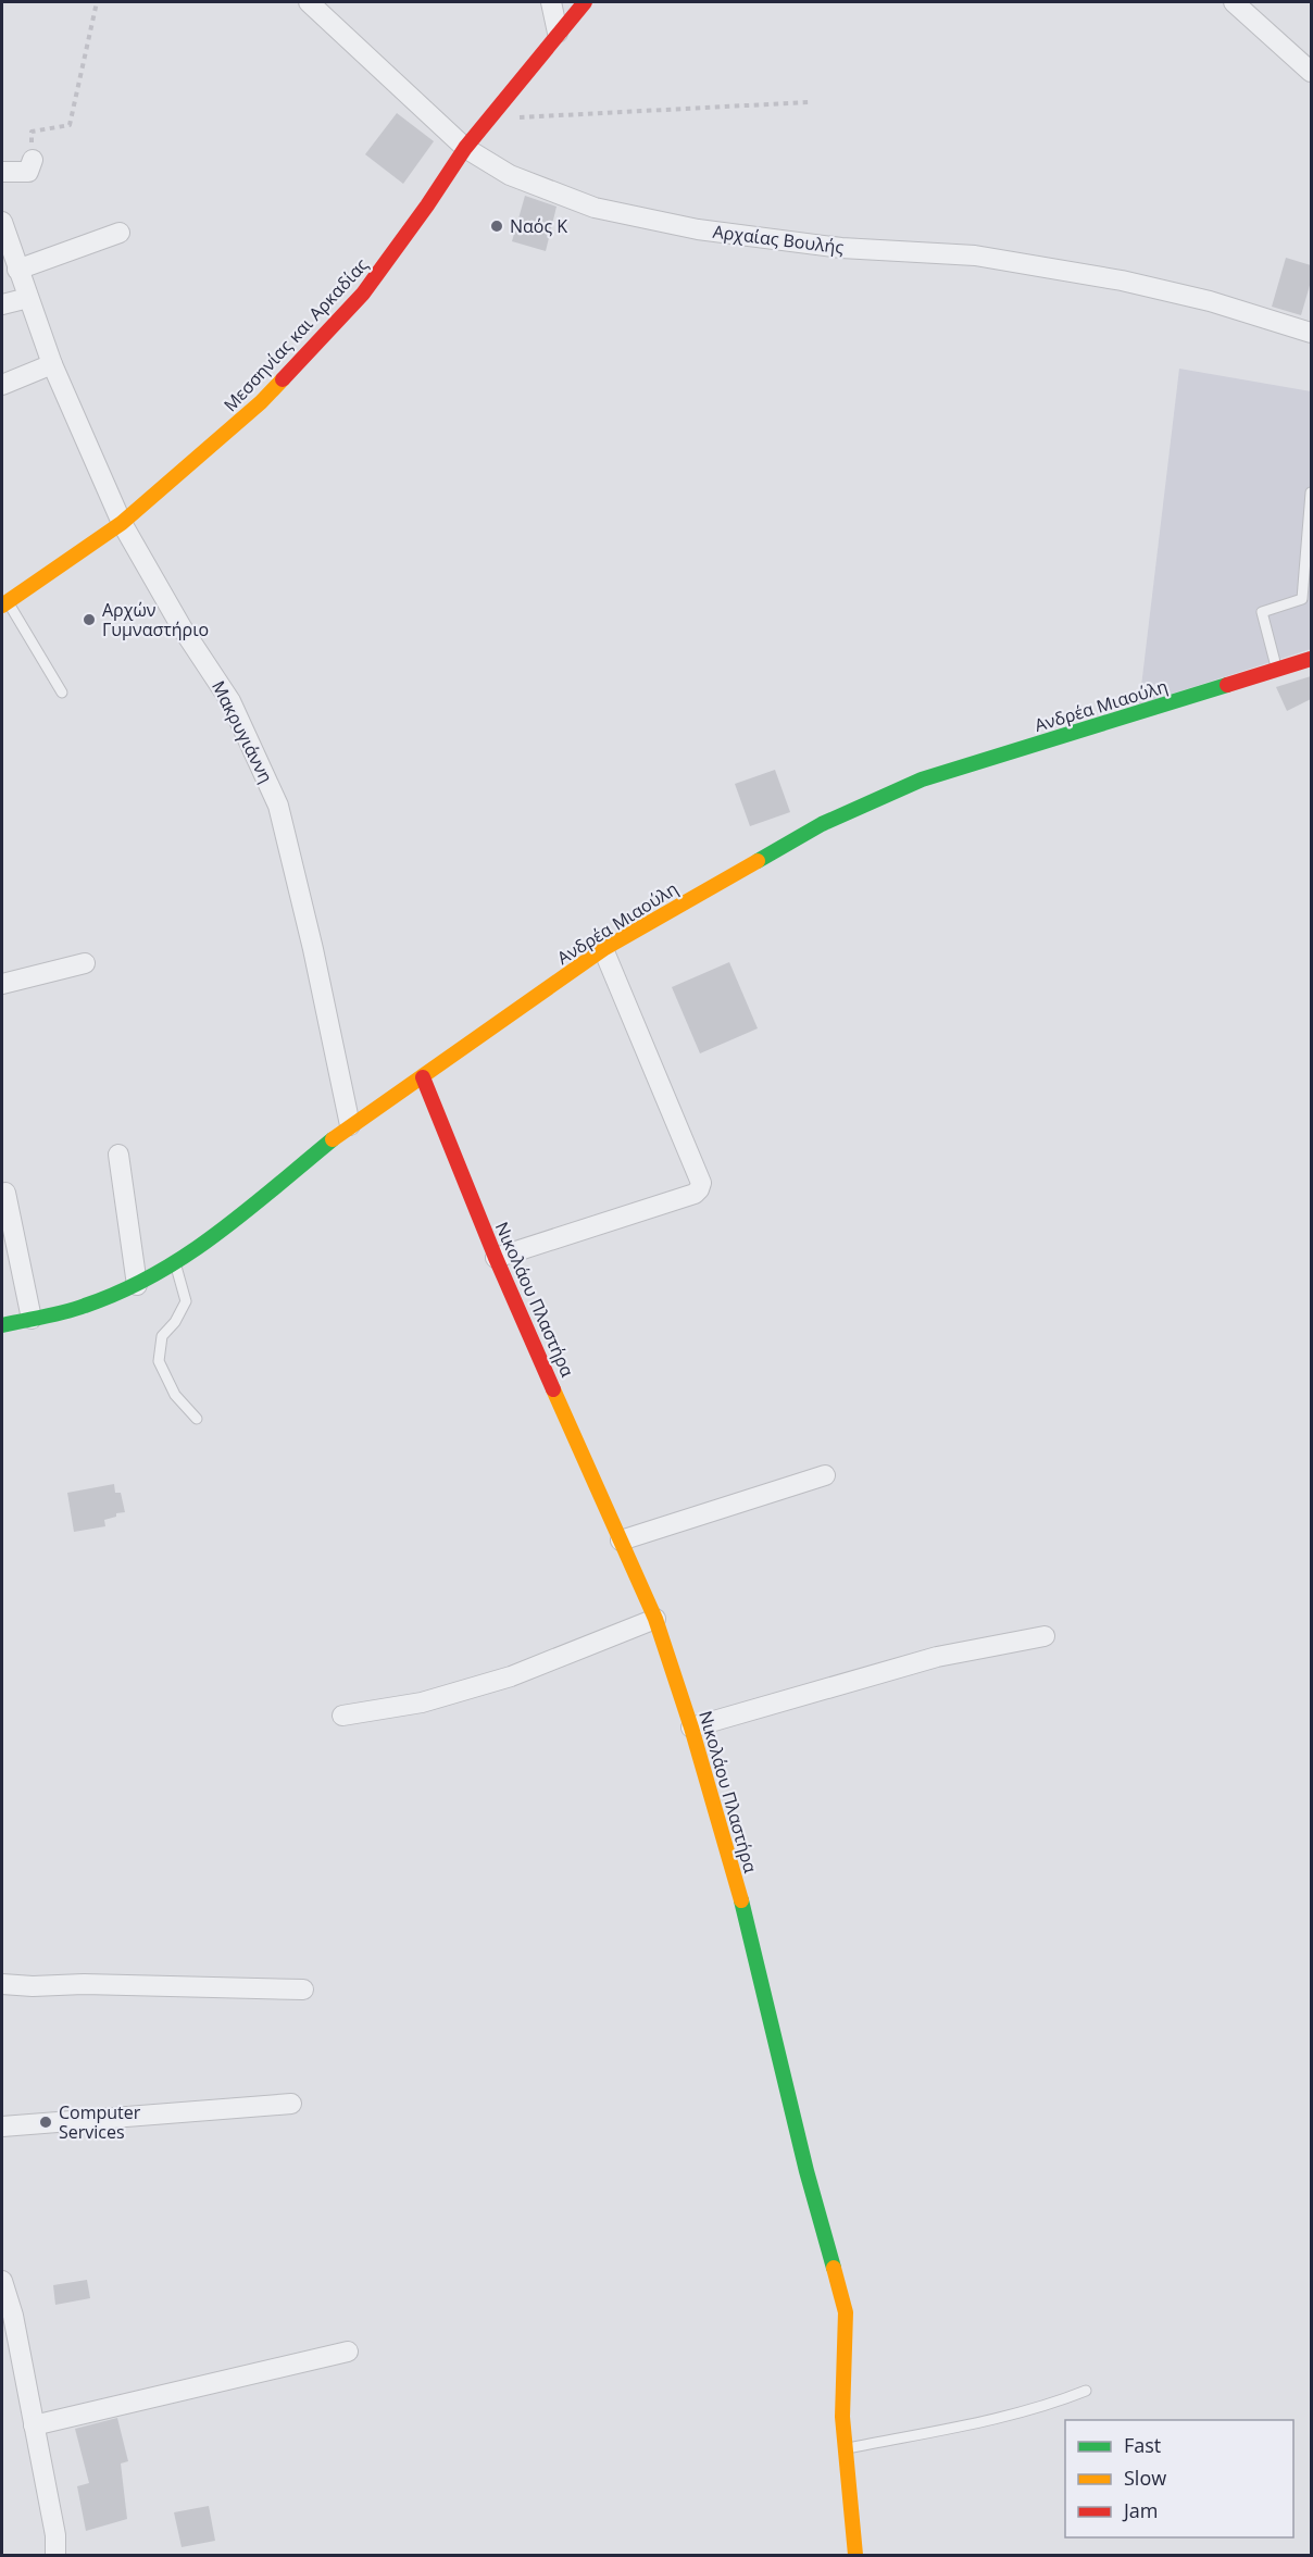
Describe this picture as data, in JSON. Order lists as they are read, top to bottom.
{
  "streets": {
    "street": [
      "Αρχαίας Βουλής",
      "Μεσσηνίας και Αρκαδίας",
      "Ανδρέα Μιαούλη",
      "Μακρυγιάννη",
      "Νικολάου Πλαστήρα"
    ]
  },
  "crossings": [
    ["Αρχαίας Βουλής", "Μεσσηνίας και Αρκαδίας"],
    ["Μεσσηνίας και Αρκαδίας", "Μακρυγιάννη"],
    ["Ανδρέα Μιαούλη", "Μακρυγιάννη"],
    ["Ανδρέα Μιαούλη", "Νικολάου Πλαστήρα"]
  ],
  "places": ["Ναός Κ", "Αρχών Γυμναστήριο", "Computer Services"],
  "legend": ["Fast", "Slow", "Jam"]
}
